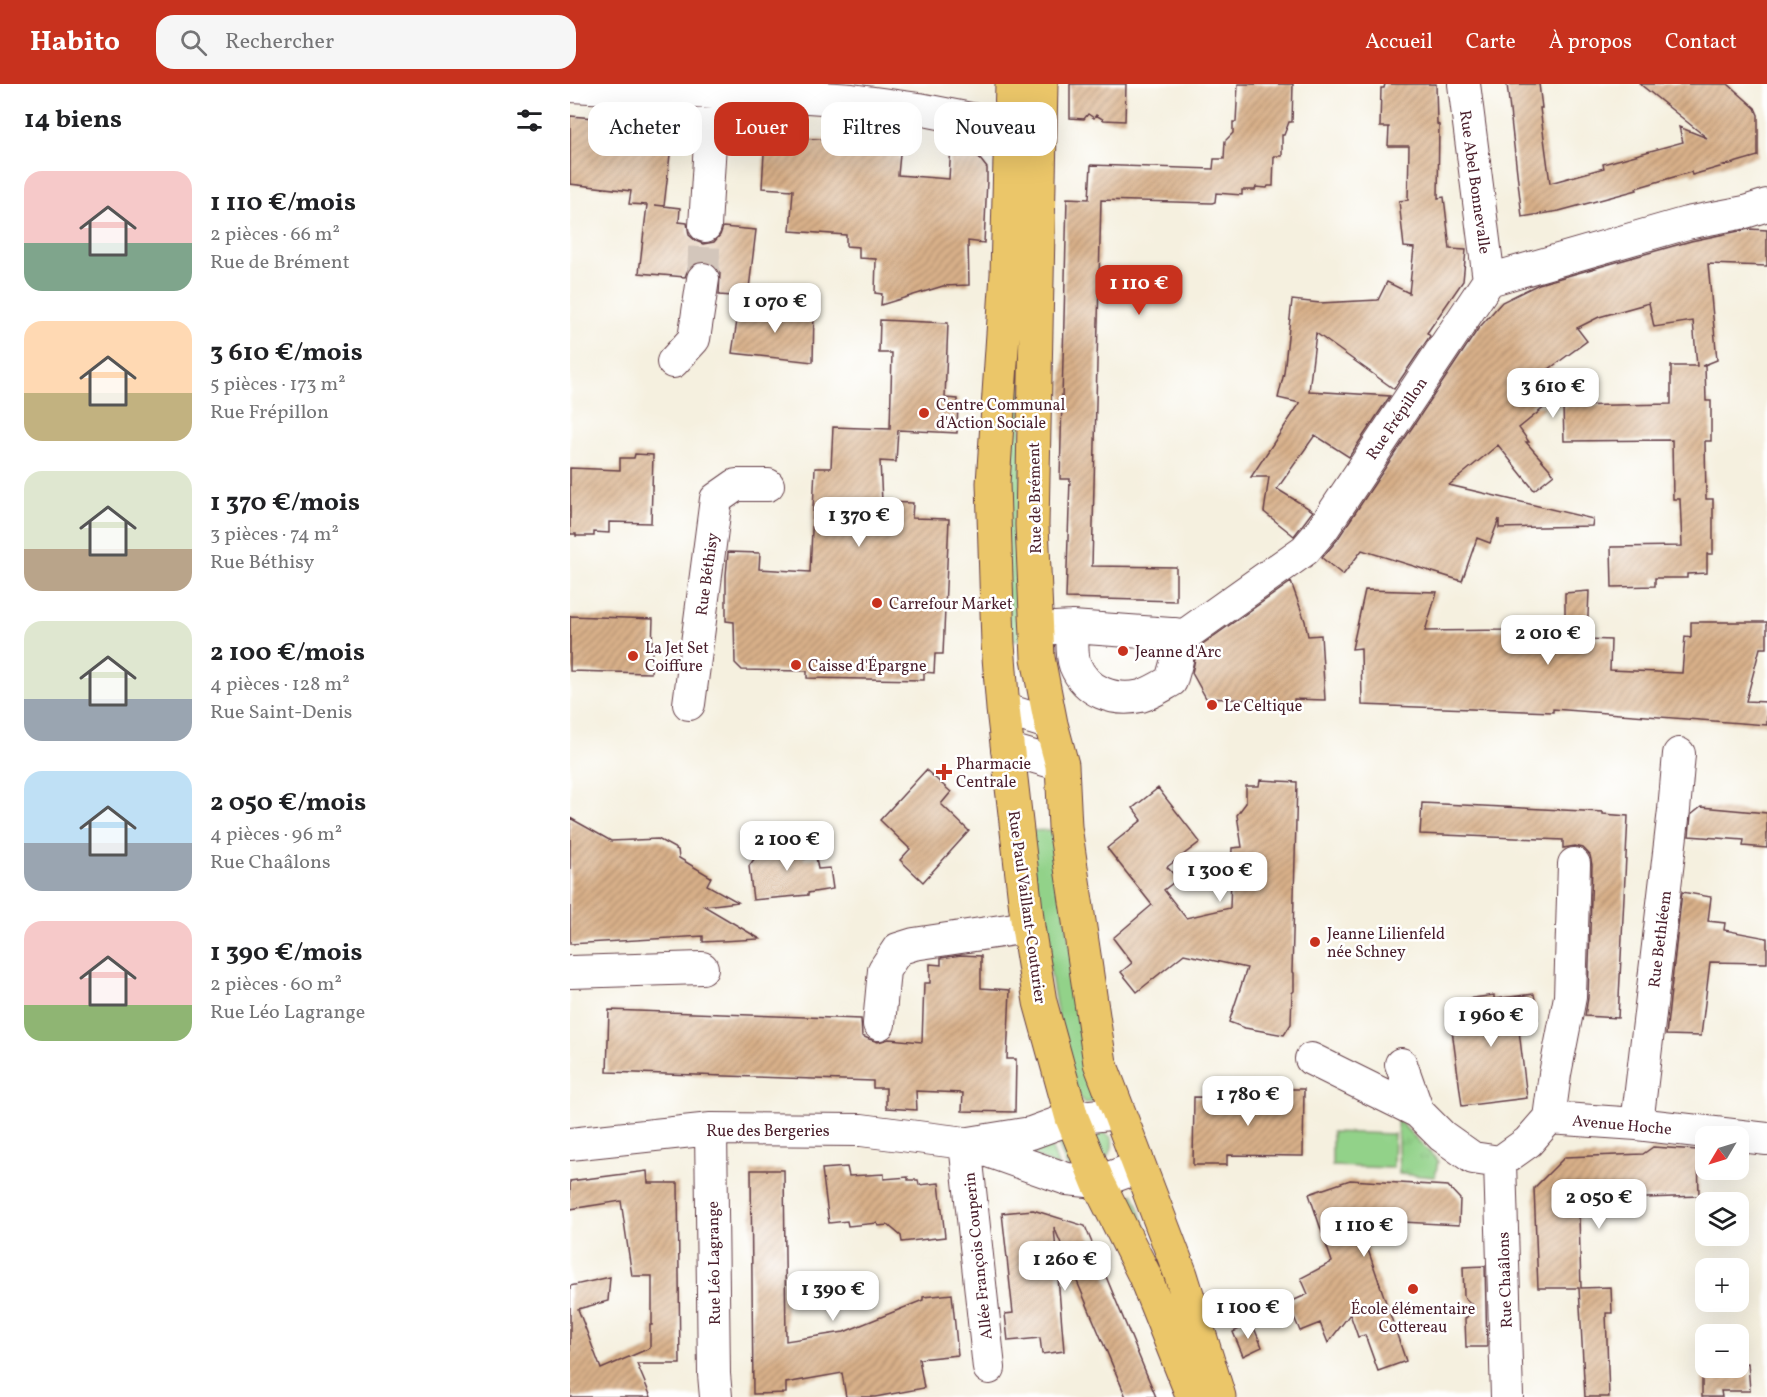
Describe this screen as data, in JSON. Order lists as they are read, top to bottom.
{
  "streets": {
    "main road": ["Rue de Brément", "Rue Paul Vaillant-Couturier"],
    "street": [
      "Rue Abel Bonnevalle",
      "Rue Frépillon",
      "Rue Béthisy",
      "Rue Bethléem",
      "Avenue Hoche",
      "Rue des Bergeries",
      "Allée François Couperin",
      "Rue Léo Lagrange",
      "Rue Chaâlons"
    ]
  },
  "crossings": [
    ["Rue Abel Bonnevalle", "Rue Frépillon"],
    ["Rue Frépillon", "Rue de Brément"],
    ["Rue Paul Vaillant-Couturier", "Rue des Bergeries"],
    ["Rue Bethléem", "Avenue Hoche"],
    ["Rue des Bergeries", "Allée François Couperin"],
    ["Rue des Bergeries", "Rue Léo Lagrange"]
  ],
  "places": {
    "other": [
      "Centre Communal d'Action Sociale",
      "Carrefour Market",
      "Jeanne d'Arc",
      "La Jet Set Coiffure",
      "Caisse d'Épargne",
      "Le Celtique",
      "Jeanne Lilienfeld née Schney",
      "École élémentaire Cottereau"
    ],
    "health": ["Pharmacie Centrale"]
  },
  "north": "bottom left",
  "page": {
    "header": "Habito",
    "search": "Rechercher",
    "nav": [
      "Accueil",
      "Carte",
      "À propos",
      "Contact"
    ],
    "heading": "14 biens",
    "chip": [
      "Acheter",
      "Louer",
      "Filtres",
      "Nouveau"
    ],
    "list": [
      {
        "name": "1 110 €/mois",
        "note": "2 pièces · 66 m² · Rue de Brément"
      },
      {
        "name": "3 610 €/mois",
        "note": "5 pièces · 173 m² · Rue Frépillon"
      },
      {
        "name": "1 370 €/mois",
        "note": "3 pièces · 74 m² · Rue Béthisy"
      },
      {
        "name": "2 100 €/mois",
        "note": "4 pièces · 128 m² · Rue Saint-Denis"
      },
      {
        "name": "2 050 €/mois",
        "note": "4 pièces · 96 m² · Rue Chaâlons"
      },
      {
        "name": "1 390 €/mois",
        "note": "2 pièces · 60 m² · Rue Léo Lagrange"
      }
    ],
    "price": [
      "1 110 €",
      "1 070 €",
      "3 610 €",
      "1 370 €",
      "2 010 €",
      "2 100 €",
      "1 300 €",
      "1 960 €",
      "1 780 €",
      "2 050 €",
      "1 110 €",
      "1 260 €",
      "1 390 €",
      "1 100 €"
    ],
    "map_buttons": ["+", "−"]
  }
}
